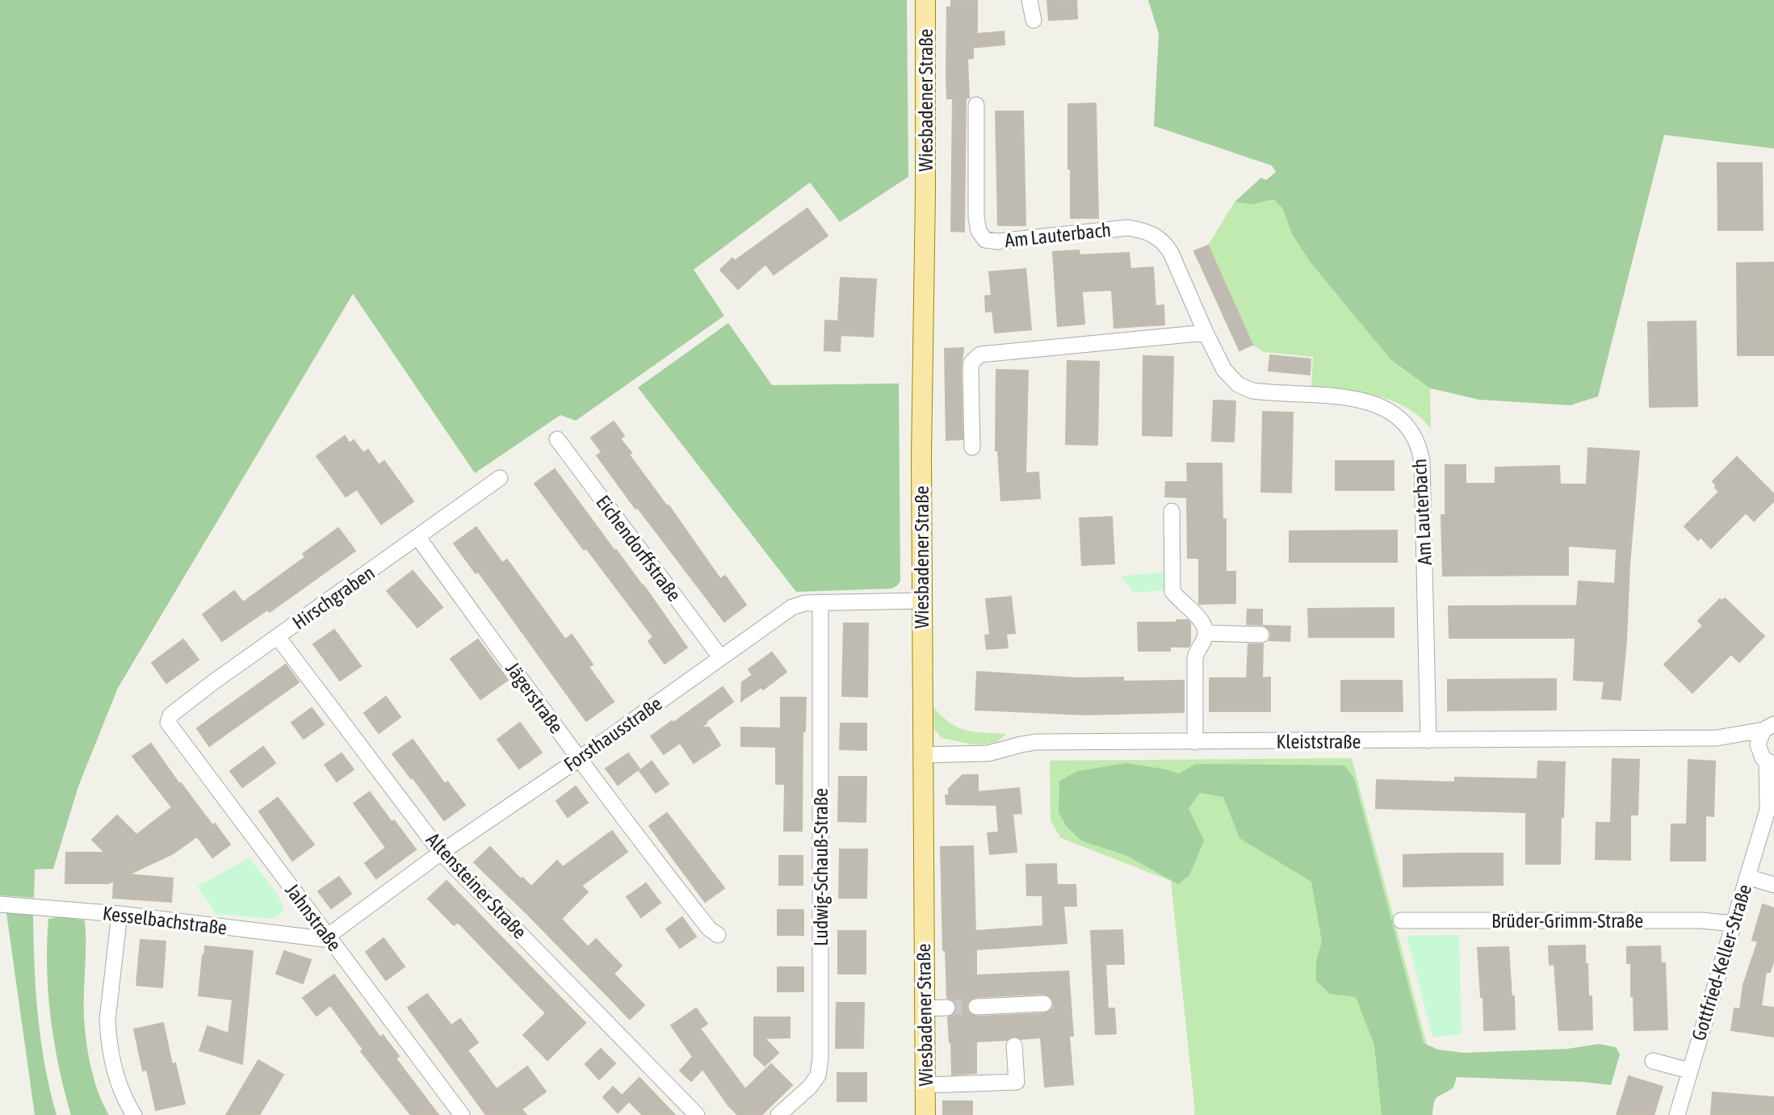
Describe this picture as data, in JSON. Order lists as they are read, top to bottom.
{
  "streets": {
    "main road": ["Wiesbadener Straße"],
    "street": [
      "Am Lauterbach",
      "Eichendorffstraße",
      "Hirschgraben",
      "Jägerstraße",
      "Forsthausstraße",
      "Kleiststraße",
      "Ludwig-Schauß-Straße",
      "Altensteiner Straße",
      "Jahnstraße",
      "Kesselbachstraße",
      "Brüder-Grimm-Straße",
      "Gottfried-Keller-Straße"
    ]
  },
  "crossings": [
    ["Wiesbadener Straße", "Forsthausstraße"],
    ["Wiesbadener Straße", "Kleiststraße"],
    ["Am Lauterbach", "Kleiststraße"],
    ["Eichendorffstraße", "Forsthausstraße"],
    ["Hirschgraben", "Jägerstraße"],
    ["Hirschgraben", "Altensteiner Straße"],
    ["Hirschgraben", "Jahnstraße"],
    ["Jägerstraße", "Forsthausstraße"],
    ["Forsthausstraße", "Ludwig-Schauß-Straße"],
    ["Forsthausstraße", "Altensteiner Straße"],
    ["Forsthausstraße", "Jahnstraße"],
    ["Forsthausstraße", "Kesselbachstraße"],
    ["Kleiststraße", "Gottfried-Keller-Straße"],
    ["Jahnstraße", "Kesselbachstraße"],
    ["Brüder-Grimm-Straße", "Gottfried-Keller-Straße"]
  ]
}
